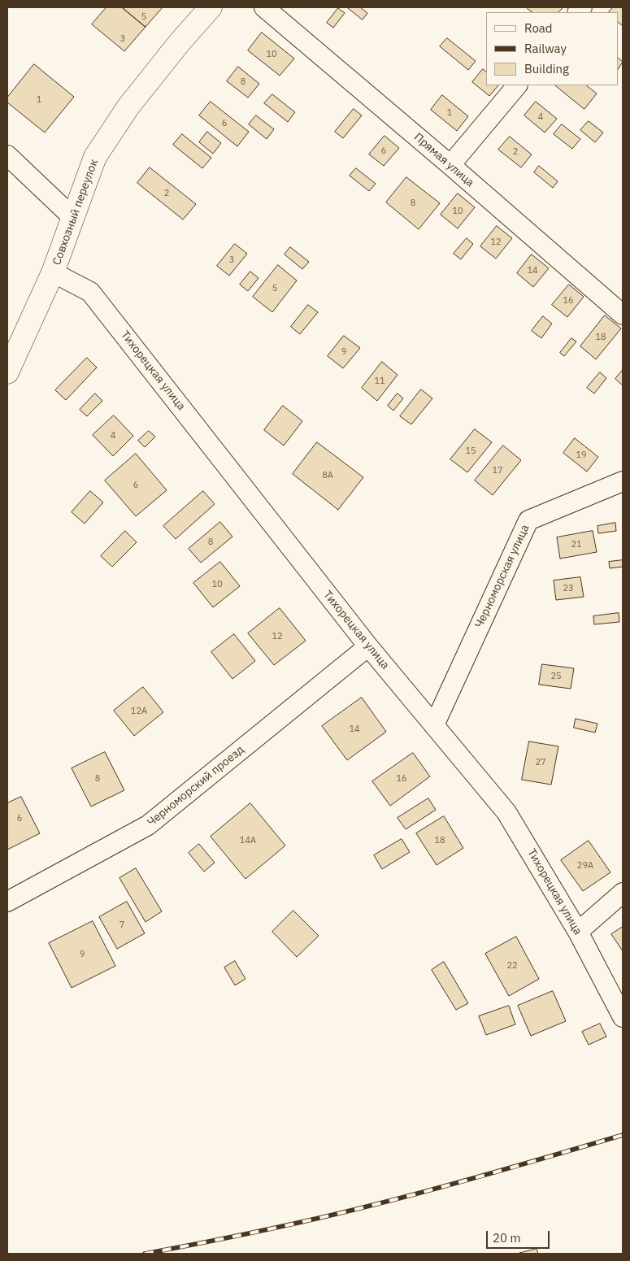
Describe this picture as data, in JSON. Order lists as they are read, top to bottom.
{
  "streets": {
    "street": [
      "Прямая улица",
      "Совхозный переулок",
      "Тихорецкая улица",
      "Черноморская улица",
      "Черноморский проезд"
    ]
  },
  "crossings": [
    ["Совхозный переулок", "Тихорецкая улица"],
    ["Тихорецкая улица", "Черноморская улица"],
    ["Тихорецкая улица", "Черноморский проезд"]
  ],
  "house_numbers": [
    "5",
    "3",
    "10",
    "8",
    "1",
    "1",
    "4",
    "6",
    "6",
    "2",
    "2",
    "8",
    "10",
    "12",
    "3",
    "14",
    "5",
    "16",
    "18",
    "9",
    "11",
    "4",
    "15",
    "19",
    "17",
    "8А",
    "6",
    "8",
    "21",
    "10",
    "23",
    "12",
    "25",
    "12А",
    "14",
    "27",
    "8",
    "16",
    "6",
    "14А",
    "18",
    "29А",
    "7",
    "9",
    "22"
  ],
  "legend": ["Road", "Railway", "Building"],
  "scale_bar": "20 m"
}
